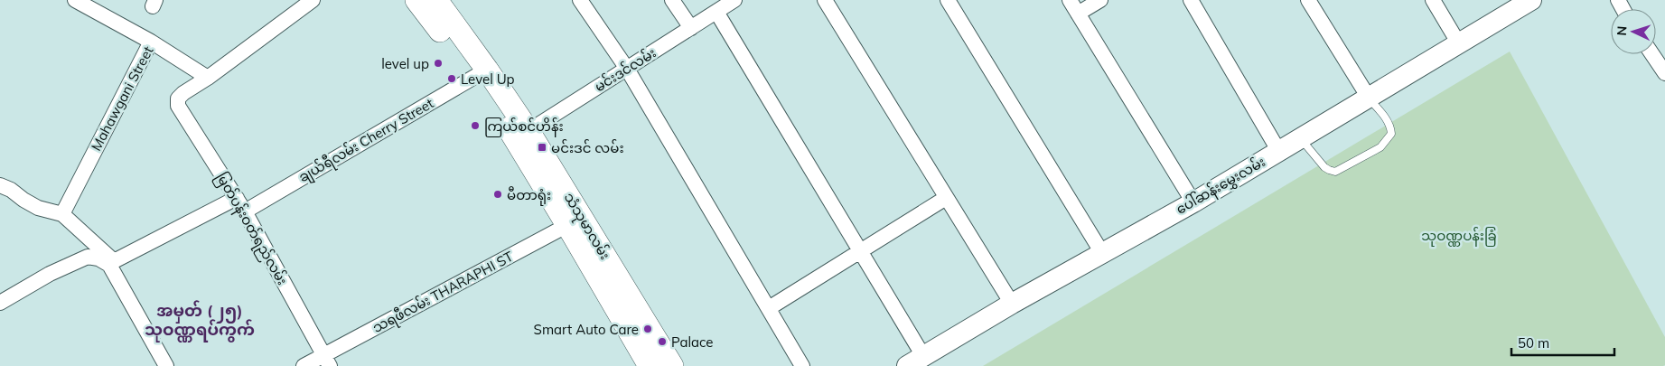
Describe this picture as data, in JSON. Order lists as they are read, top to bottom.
{
  "streets": {
    "main road": ["ပေါ်ဆန်းမွှေးလမ်း", "သံသုမာလမ်း"],
    "street": [
      "မင်းဒင်လမ်း",
      "Mahawgani Street",
      "ချယ်ရီလမ်း Cherry Street",
      "မြတ်ပန်းဝတ်ရည်လမ်း",
      "သရဖီလမ်း THARAPHI ST"
    ]
  },
  "crossings": [
    ["မင်းဒင်လမ်း", "သံသုမာလမ်း"],
    ["Mahawgani Street", "မြတ်ပန်းဝတ်ရည်လမ်း"],
    ["ချယ်ရီလမ်း Cherry Street", "သံသုမာလမ်း"],
    ["ချယ်ရီလမ်း Cherry Street", "မြတ်ပန်းဝတ်ရည်လမ်း"],
    ["သံသုမာလမ်း", "သရဖီလမ်း THARAPHI ST"],
    ["မြတ်ပန်းဝတ်ရည်လမ်း", "သရဖီလမ်း THARAPHI ST"]
  ],
  "districts": ["အမှတ် (၂၅) သုဝဏ္ဏရပ်ကွက်"],
  "parks": ["သုဝဏ္ဏပန်းခြံ"],
  "places": {
    "other": [
      "level up",
      "Level Up",
      "ကြယ်စင်ဟိန်း",
      "မီတာရုံး",
      "Smart Auto Care",
      "Palace"
    ],
    "transit": ["မင်းဒင် လမ်း"]
  },
  "scale_bar": "50 m",
  "north": "left"
}
